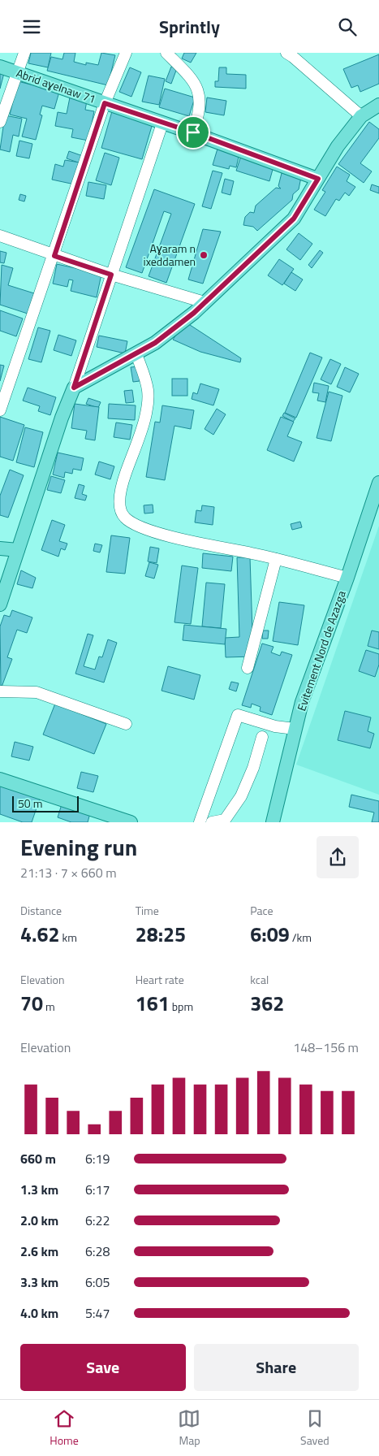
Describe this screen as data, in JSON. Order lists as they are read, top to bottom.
{
  "streets": {
    "main road": ["Abrid aɣelnaw 71", "Evitement Nord de Azazga"]
  },
  "places": ["Aɣaram n ixeddamen"],
  "scale_bar": "50 m",
  "page": {
    "header": "Sprintly",
    "scale": "50 m",
    "heading": ["Evening run", "21:13 · 7 × 660 m"],
    "stats": [
      ["Distance", "4.62 km"],
      ["Time", "28:25"],
      ["Pace", "6:09 /km"],
      ["Elevation", "70 m"],
      ["Heart rate", "161 bpm"],
      ["kcal", "362"]
    ],
    "chart": ["Elevation", "148–156 m"],
    "list": [
      {
        "name": "660 m",
        "note": "6:19"
      },
      {
        "name": "1.3 km",
        "note": "6:17"
      },
      {
        "name": "2.0 km",
        "note": "6:22"
      },
      {
        "name": "2.6 km",
        "note": "6:28"
      },
      {
        "name": "3.3 km",
        "note": "6:05"
      },
      {
        "name": "4.0 km",
        "note": "5:47"
      }
    ],
    "buttons": ["Save", "Share"],
    "tabs": ["Home", "Map", "Saved"]
  }
}
